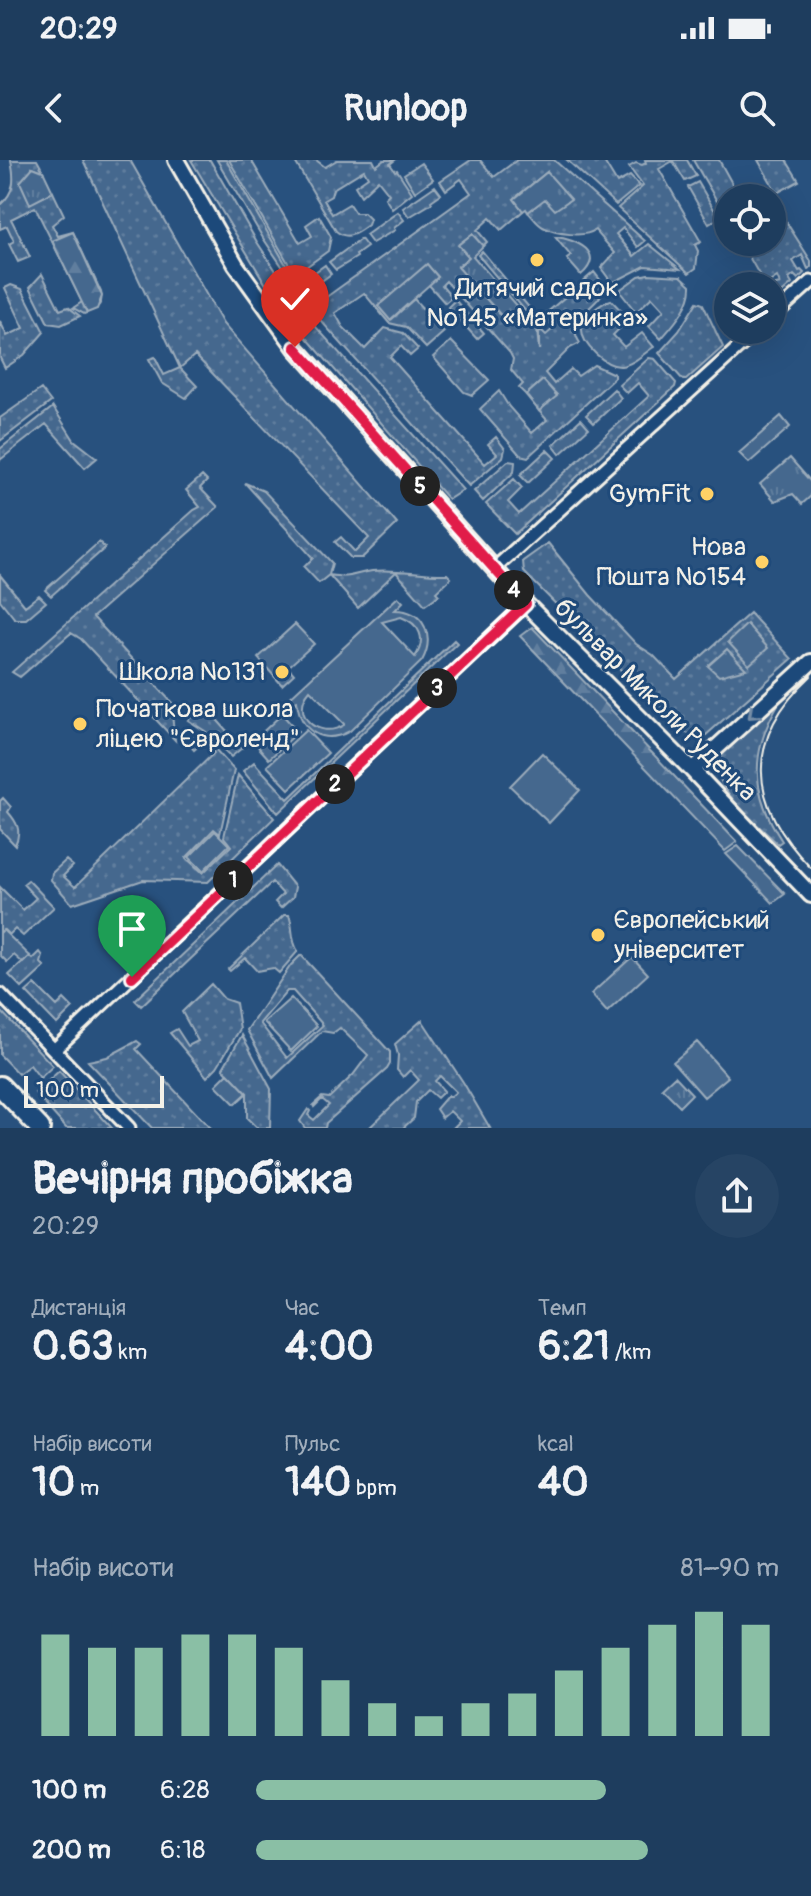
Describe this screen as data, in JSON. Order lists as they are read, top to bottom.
{
  "streets": {
    "street": ["бульвар Миколи Руденка"]
  },
  "places": [
    "Дитячий садок №145 «Материнка»",
    "GymFit",
    "Нова Пошта №154",
    "Школа №131",
    "Початкова школа ліцею \"Євроленд\"",
    "Європейський університет"
  ],
  "scale_bar": "100 m",
  "page": {
    "status": "20:29",
    "header": "Runloop",
    "pins": [
      "5",
      "4",
      "3",
      "2",
      "1"
    ],
    "scale": "100 m",
    "heading": ["Вечірня пробіжка", "20:29"],
    "stats": [
      ["Дистанція", "0.63 km"],
      ["Час", "4:00"],
      ["Темп", "6:21 /km"],
      ["Набір висоти", "10 m"],
      ["Пульс", "140 bpm"],
      ["kcal", "40"]
    ],
    "chart": ["Набір висоти", "81–90 m"],
    "list": [
      {
        "name": "100 m",
        "note": "6:28"
      },
      {
        "name": "200 m",
        "note": "6:18"
      }
    ]
  }
}
